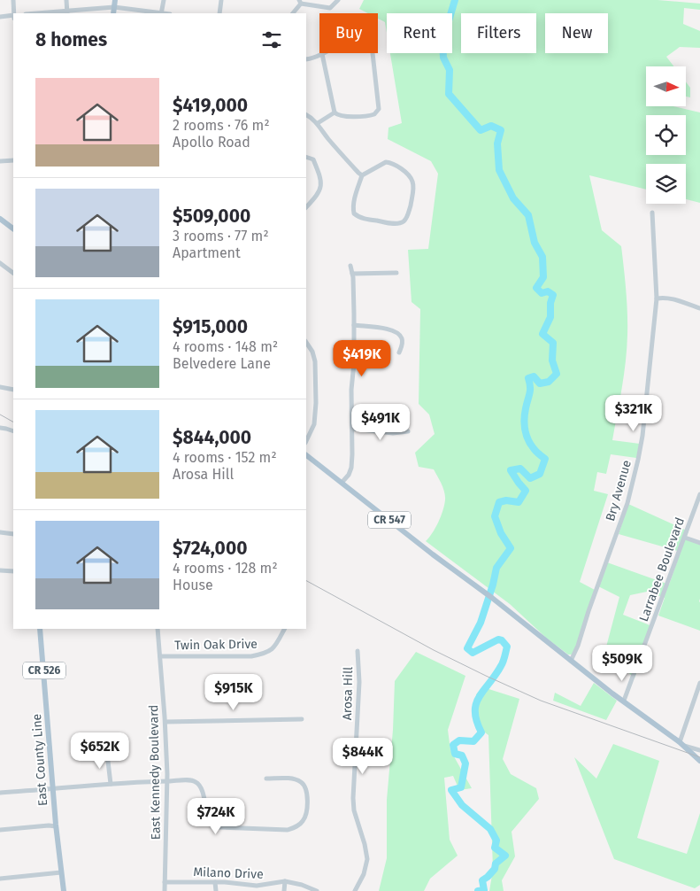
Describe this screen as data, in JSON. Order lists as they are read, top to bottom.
{
  "streets": {
    "main road": ["CR 547", "CR 526", "East County Line"],
    "street": [
      "Bry Avenue",
      "Larrabee Boulevard",
      "Twin Oak Drive",
      "Arosa Hill",
      "East Kennedy Boulevard",
      "Milano Drive"
    ]
  },
  "crossings": [
    ["Bry Avenue", "CR 547"],
    ["CR 547", "Larrabee Boulevard"],
    ["Twin Oak Drive", "East Kennedy Boulevard"],
    ["East Kennedy Boulevard", "Milano Drive"]
  ],
  "north": "right",
  "page": {
    "chip": [
      "Buy",
      "Rent",
      "Filters",
      "New"
    ],
    "heading": "8 homes",
    "list": [
      {
        "name": "$419,000",
        "note": "2 rooms · 76 m² · Apollo Road"
      },
      {
        "name": "$509,000",
        "note": "3 rooms · 77 m² · Apartment"
      },
      {
        "name": "$915,000",
        "note": "4 rooms · 148 m² · Belvedere Lane"
      },
      {
        "name": "$844,000",
        "note": "4 rooms · 152 m² · Arosa Hill"
      },
      {
        "name": "$724,000",
        "note": "4 rooms · 128 m² · House"
      }
    ],
    "price": [
      "$419K",
      "$321K",
      "$491K",
      "$509K",
      "$915K",
      "$652K",
      "$844K",
      "$724K"
    ]
  }
}
